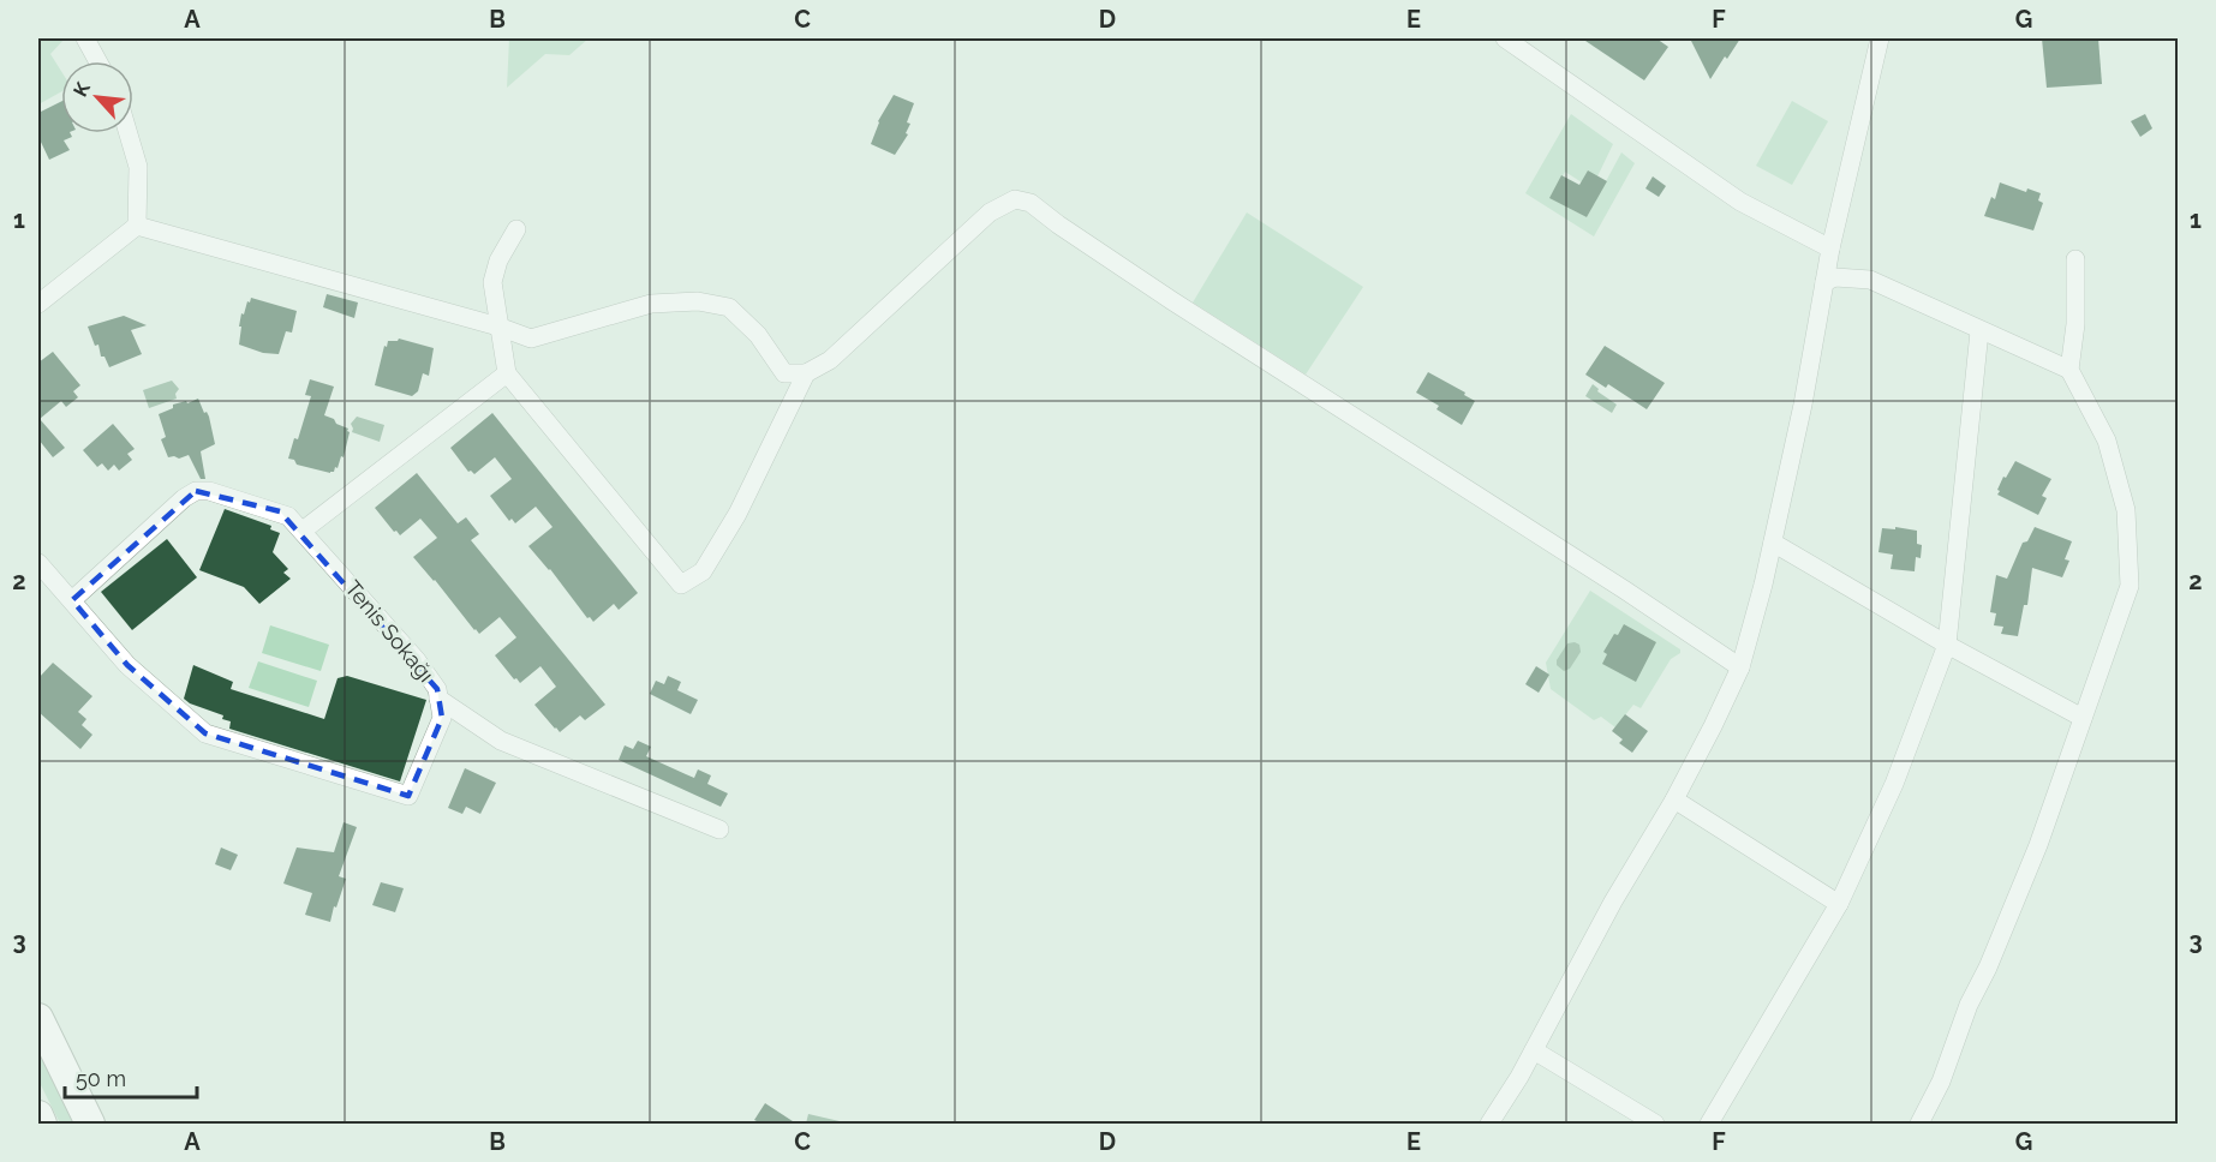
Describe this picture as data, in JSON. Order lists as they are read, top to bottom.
{
  "streets": {
    "street": ["Tenis Sokağı"]
  },
  "scale_bar": "50 m",
  "north": "top left",
  "grid": {
    "columns": [
      "A",
      "B",
      "C",
      "D",
      "E",
      "F",
      "G"
    ],
    "rows": ["1", "2", "3"]
  }
}
